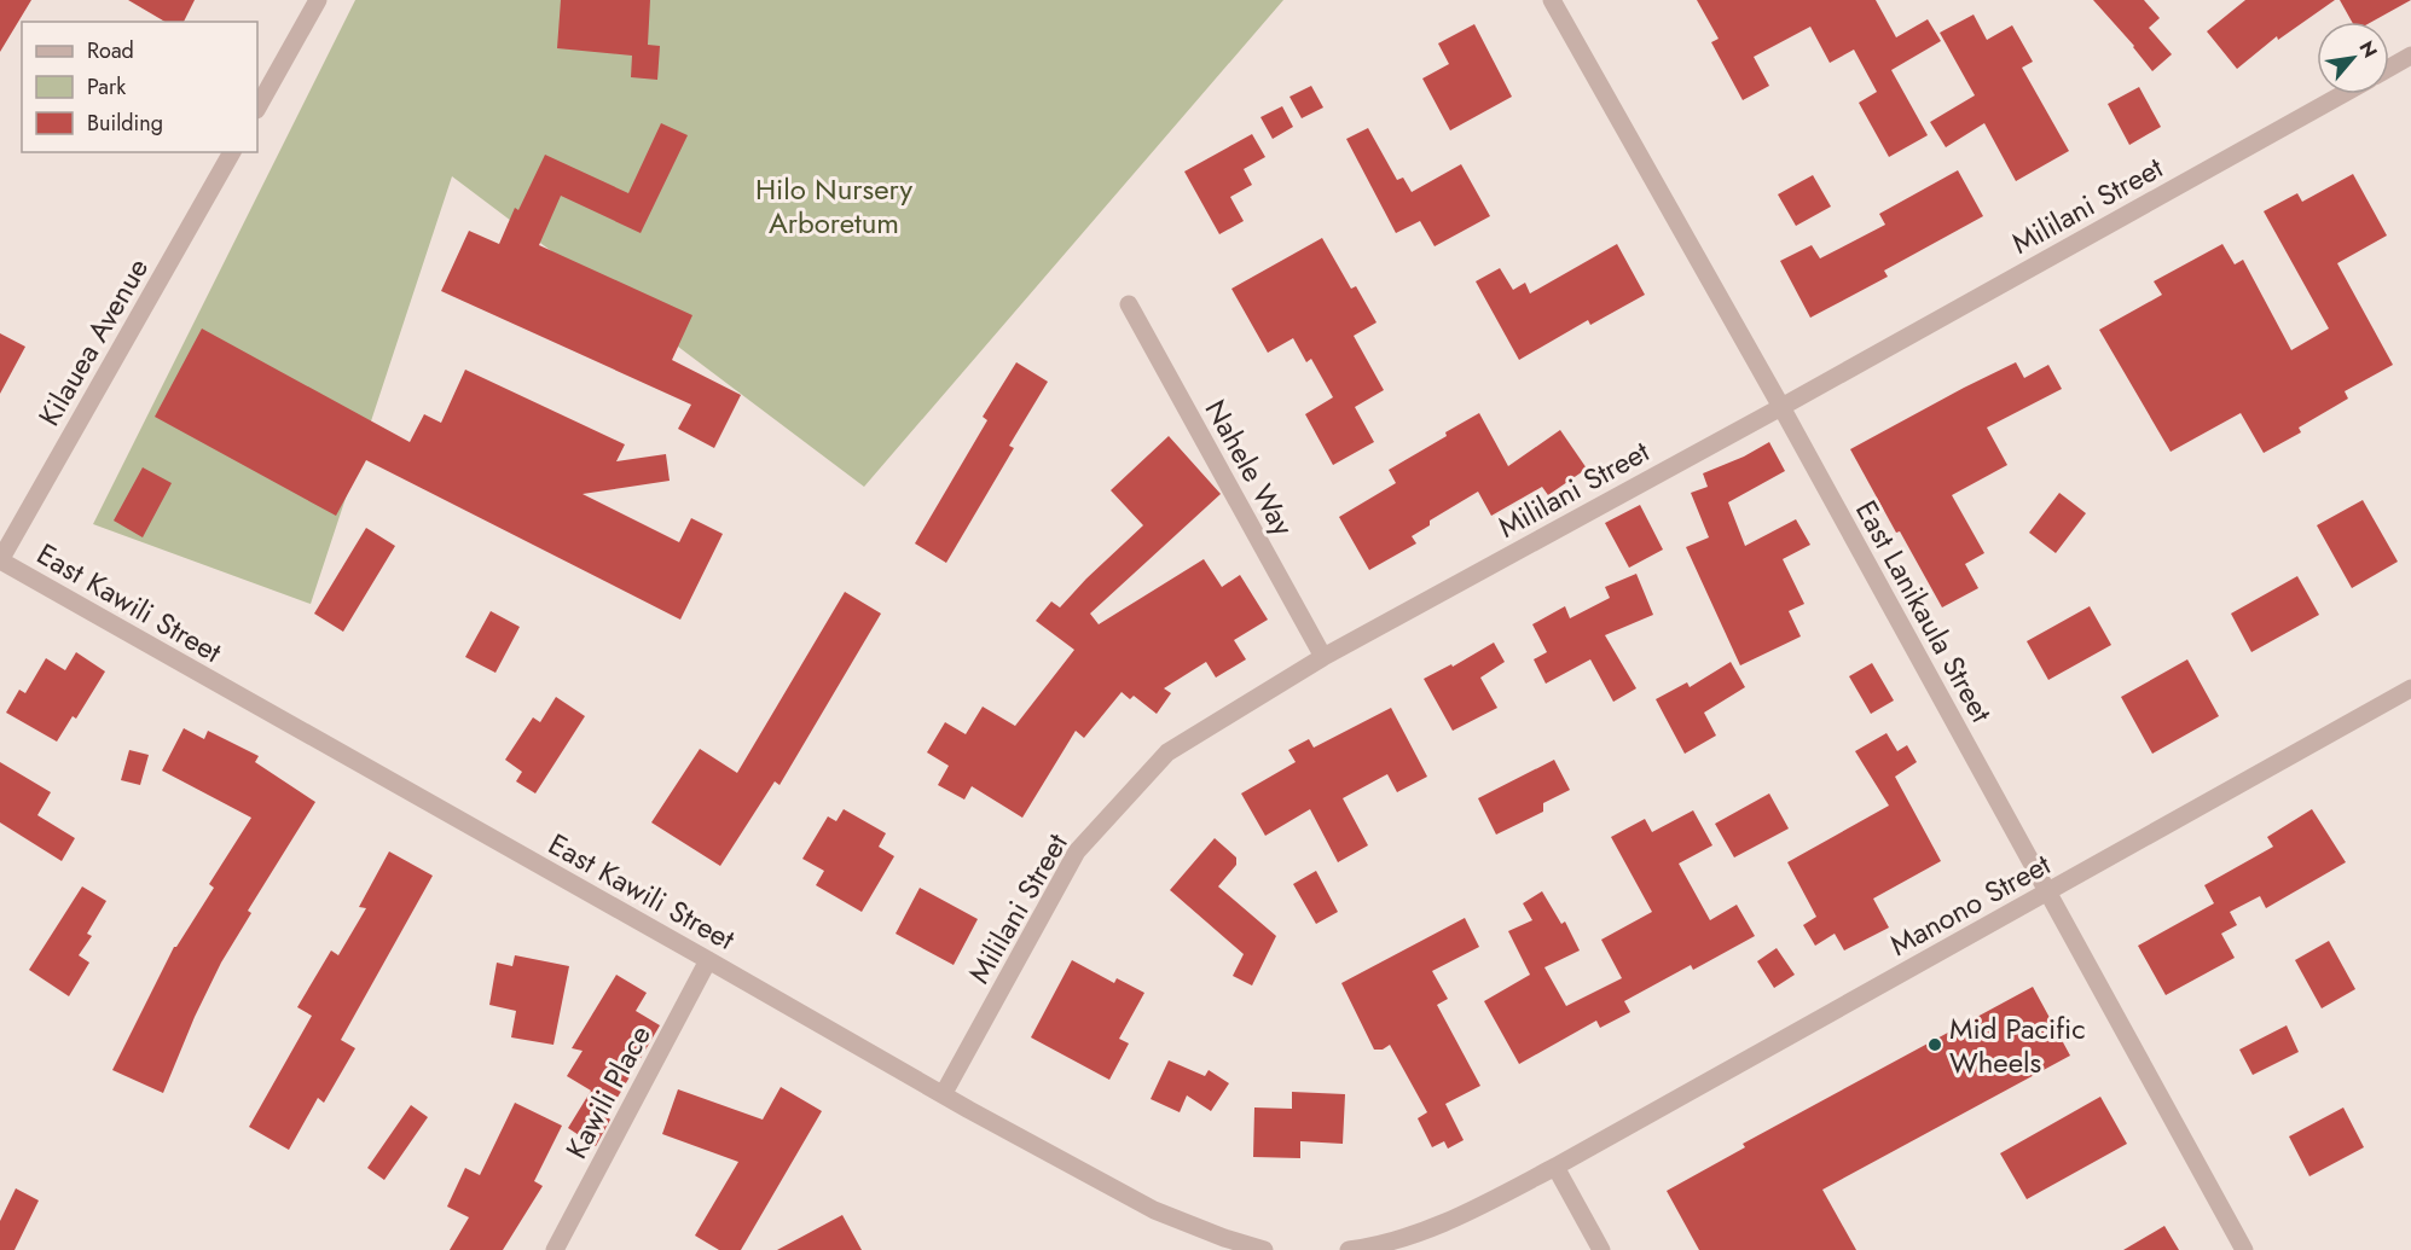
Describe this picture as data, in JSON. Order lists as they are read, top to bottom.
{
  "streets": {
    "street": [
      "Mililani Street",
      "Kilauea Avenue",
      "Nahele Way",
      "East Kawili Street",
      "East Lanikaula Street",
      "Manono Street",
      "Kawili Place"
    ]
  },
  "crossings": [
    ["Mililani Street", "Nahele Way"],
    ["Mililani Street", "East Kawili Street"],
    ["Mililani Street", "East Lanikaula Street"],
    ["Kilauea Avenue", "East Kawili Street"],
    ["East Kawili Street", "Kawili Place"],
    ["East Lanikaula Street", "Manono Street"]
  ],
  "parks": ["Hilo Nursery Arboretum"],
  "places": ["Mid Pacific Wheels"],
  "legend": ["Road", "Park", "Building"],
  "north": "top right"
}
